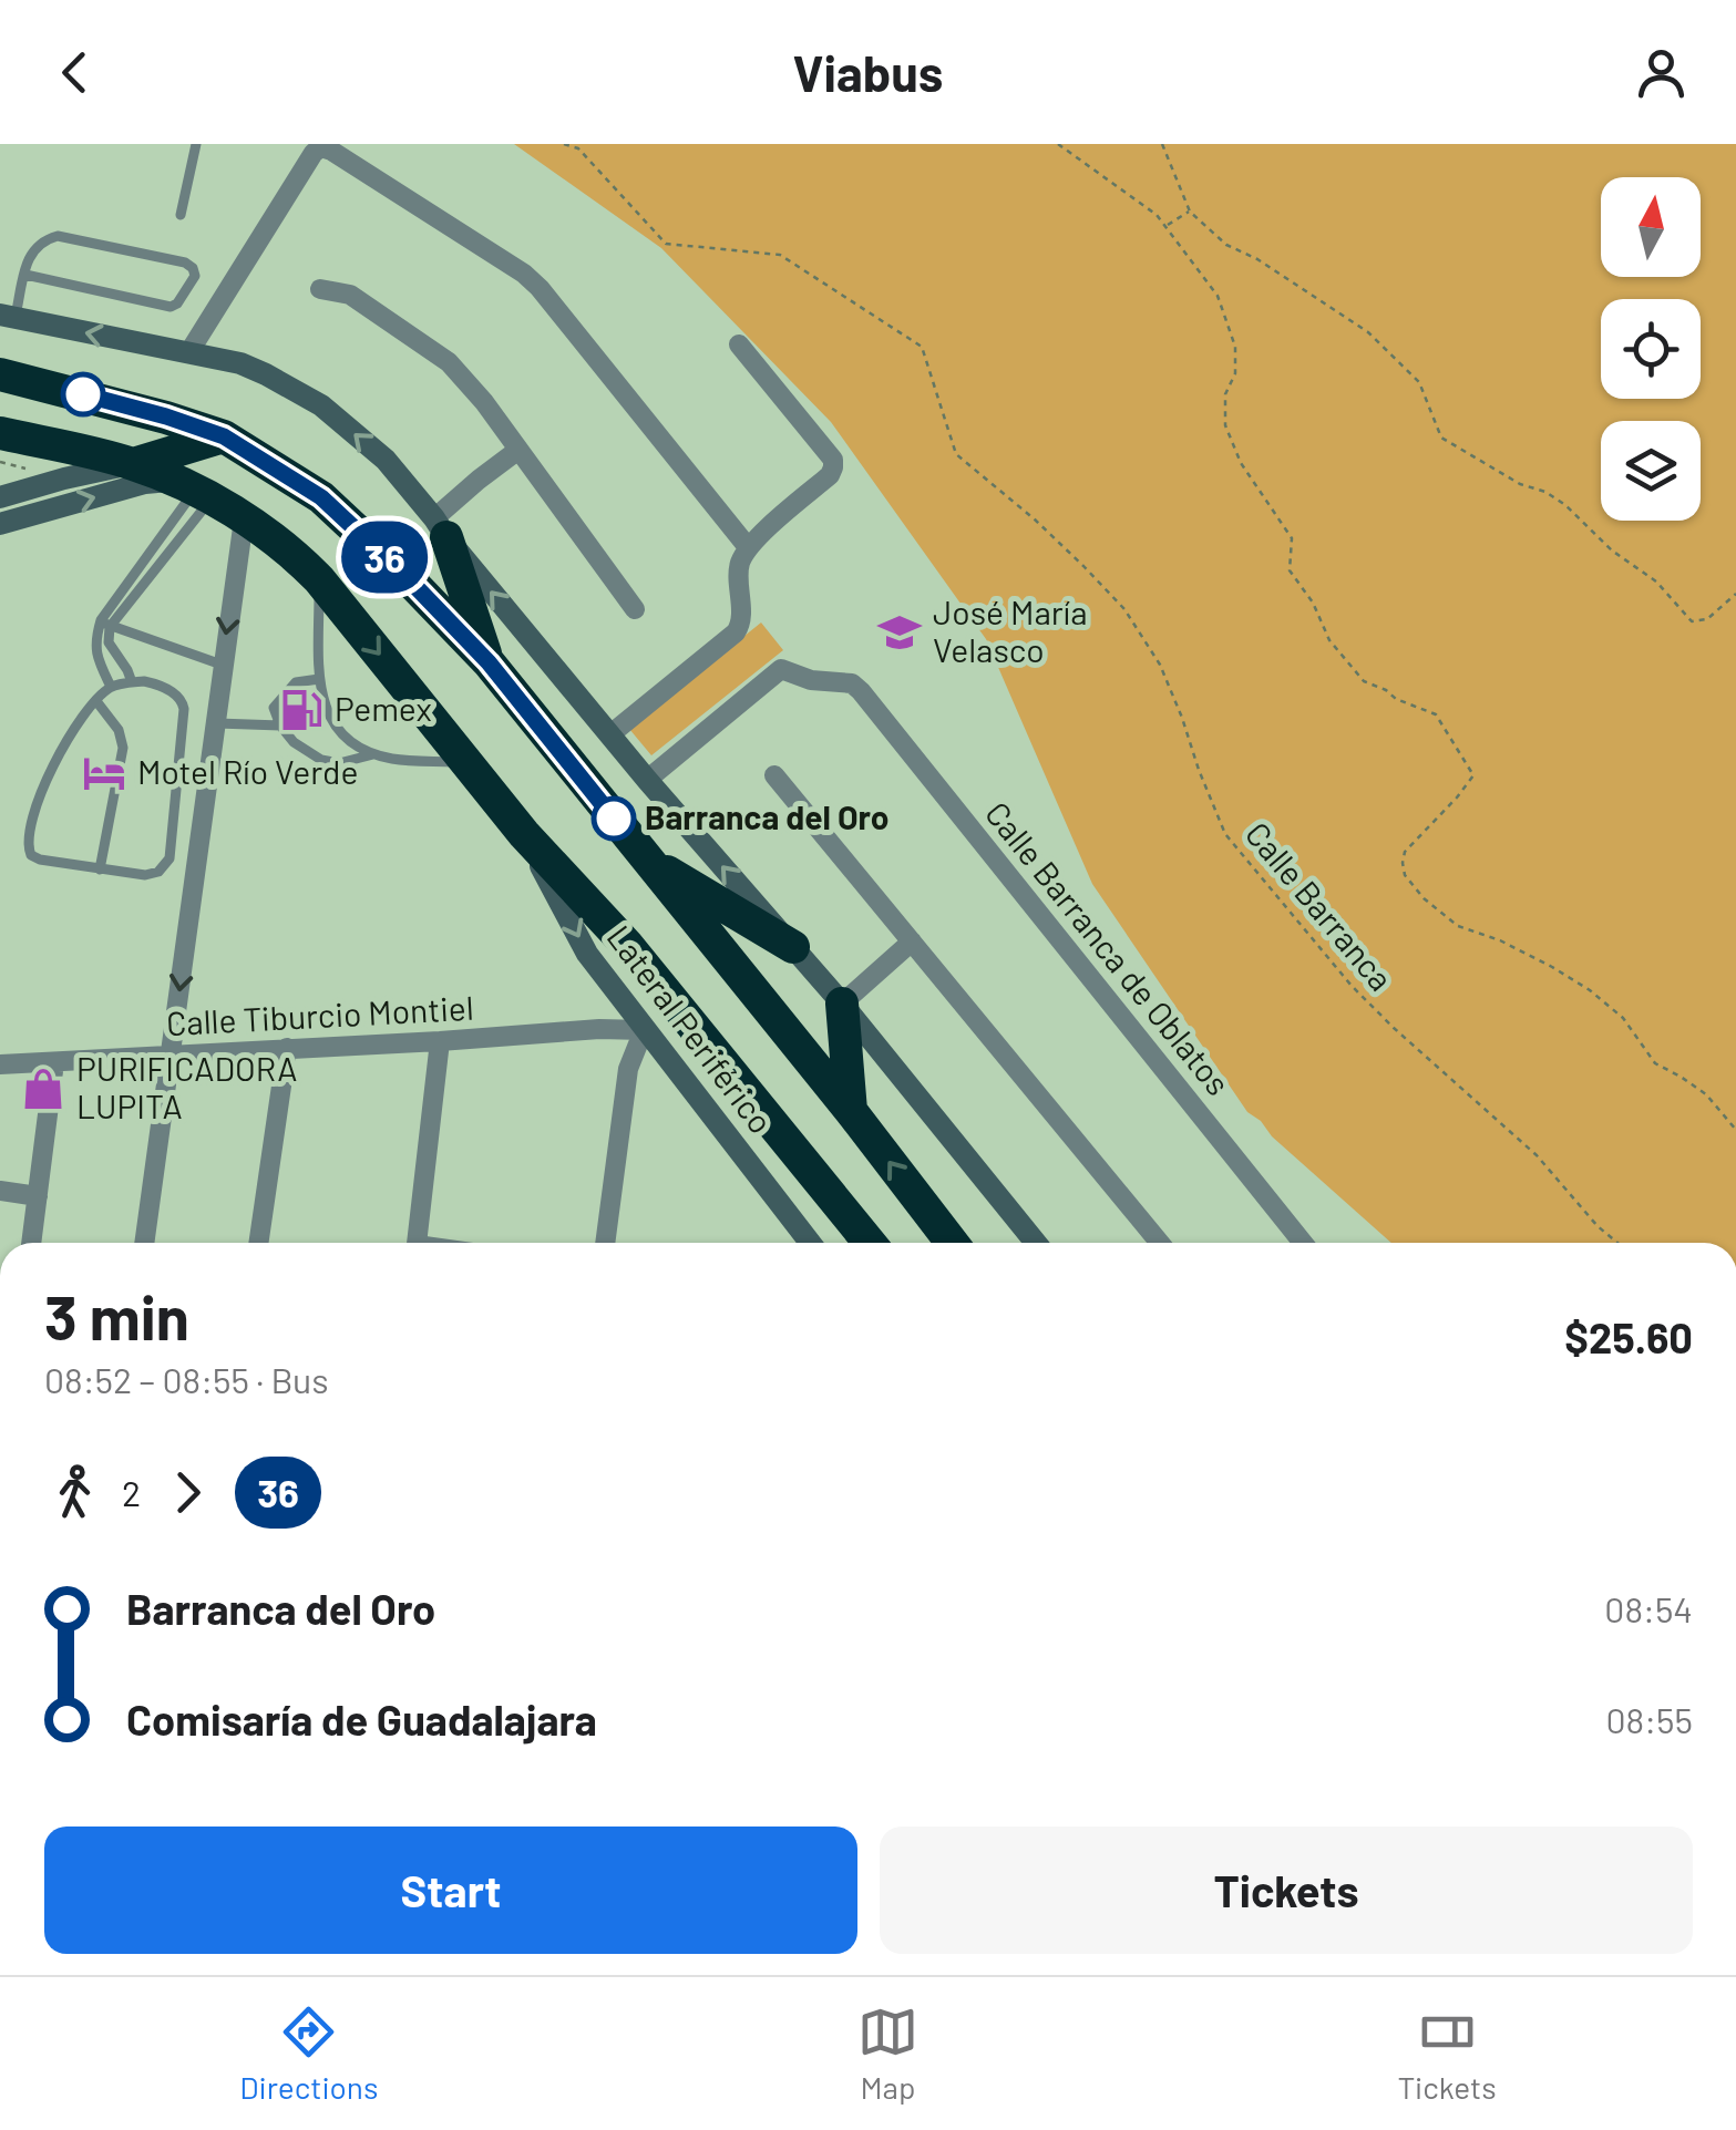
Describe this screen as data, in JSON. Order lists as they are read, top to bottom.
{
  "streets": {
    "street": ["Calle Barranca de Oblatos", "Calle Tiburcio Montiel", "Lateral Periférico"],
    "path": ["Calle Barranca"]
  },
  "crossings": [
    ["Calle Tiburcio Montiel", "Lateral Periférico"]
  ],
  "places": {
    "school or university": ["José María Velasco"],
    "fuel station": ["Pemex"],
    "hotel": ["Motel Río Verde"],
    "other": ["Barranca del Oro"],
    "shop": ["PURIFICADORA LUPITA"]
  },
  "lines": ["bus line 36"],
  "north": "top",
  "page": {
    "header": "Viabus",
    "on_map": "36",
    "heading": ["3 min", "08:52 – 08:55 · Bus", "$25.60"],
    "legs": ["2", "36"],
    "list": [
      {
        "name": "Barranca del Oro",
        "value": "08:54"
      },
      {
        "name": "Comisaría de Guadalajara",
        "value": "08:55"
      }
    ],
    "buttons": ["Start", "Tickets"],
    "tabs": ["Directions", "Map", "Tickets"]
  }
}
